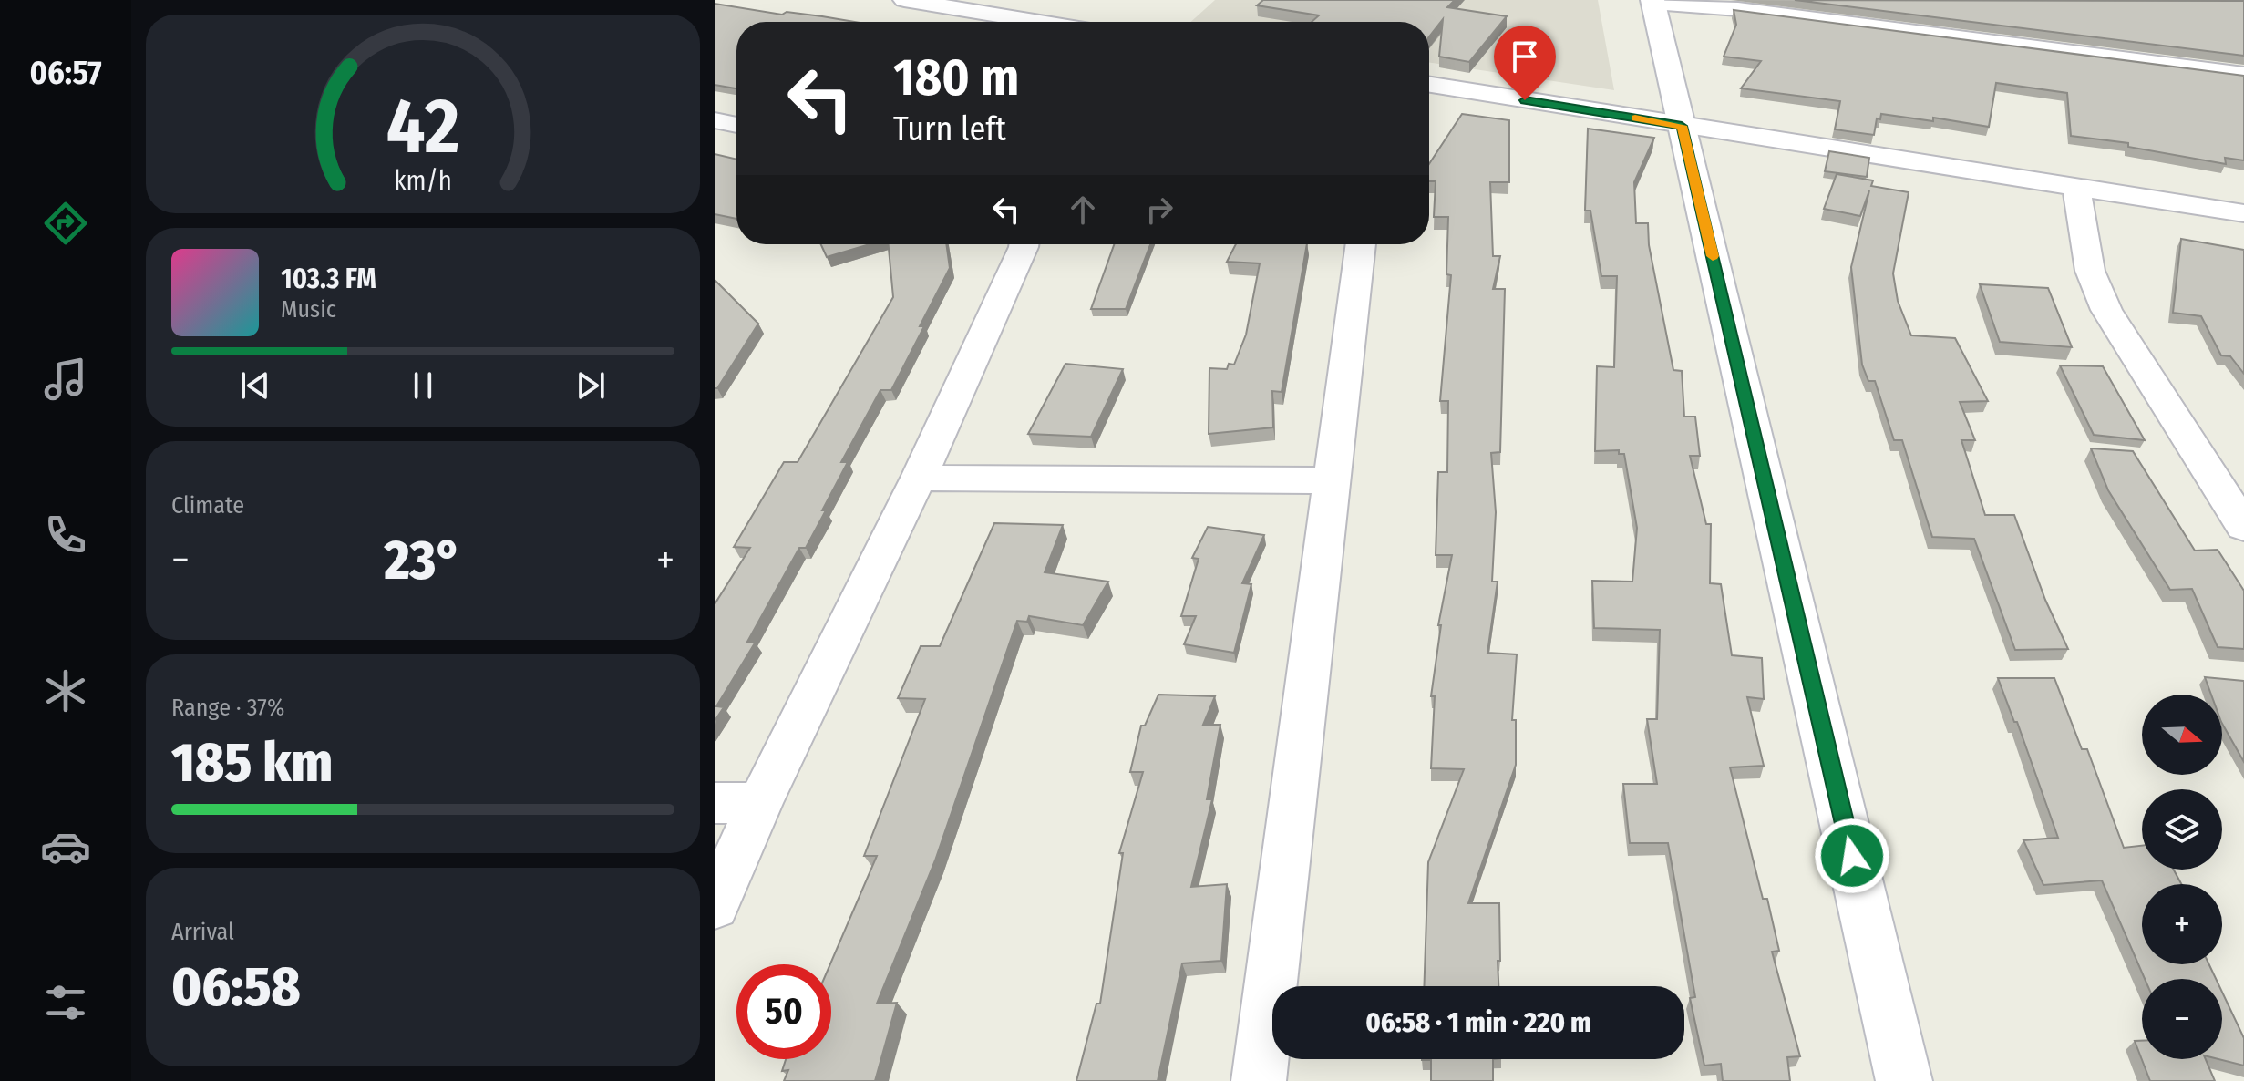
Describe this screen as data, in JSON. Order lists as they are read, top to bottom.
{
  "north": "right",
  "page": {
    "tabs": "06:57",
    "turn": ["180 m", "Turn left"],
    "song": ["103.3 FM", "Music"],
    "tile": [
      "Climate",
      ["Range · 37%", "185 km"],
      ["Arrival", "06:58"]
    ],
    "heat": ["−", "23°", "+"],
    "map_buttons": ["+", "−"],
    "limit": "50",
    "trip": "06:58 · 1 min · 220 m",
    "gauge": ["42", "km/h"]
  }
}
